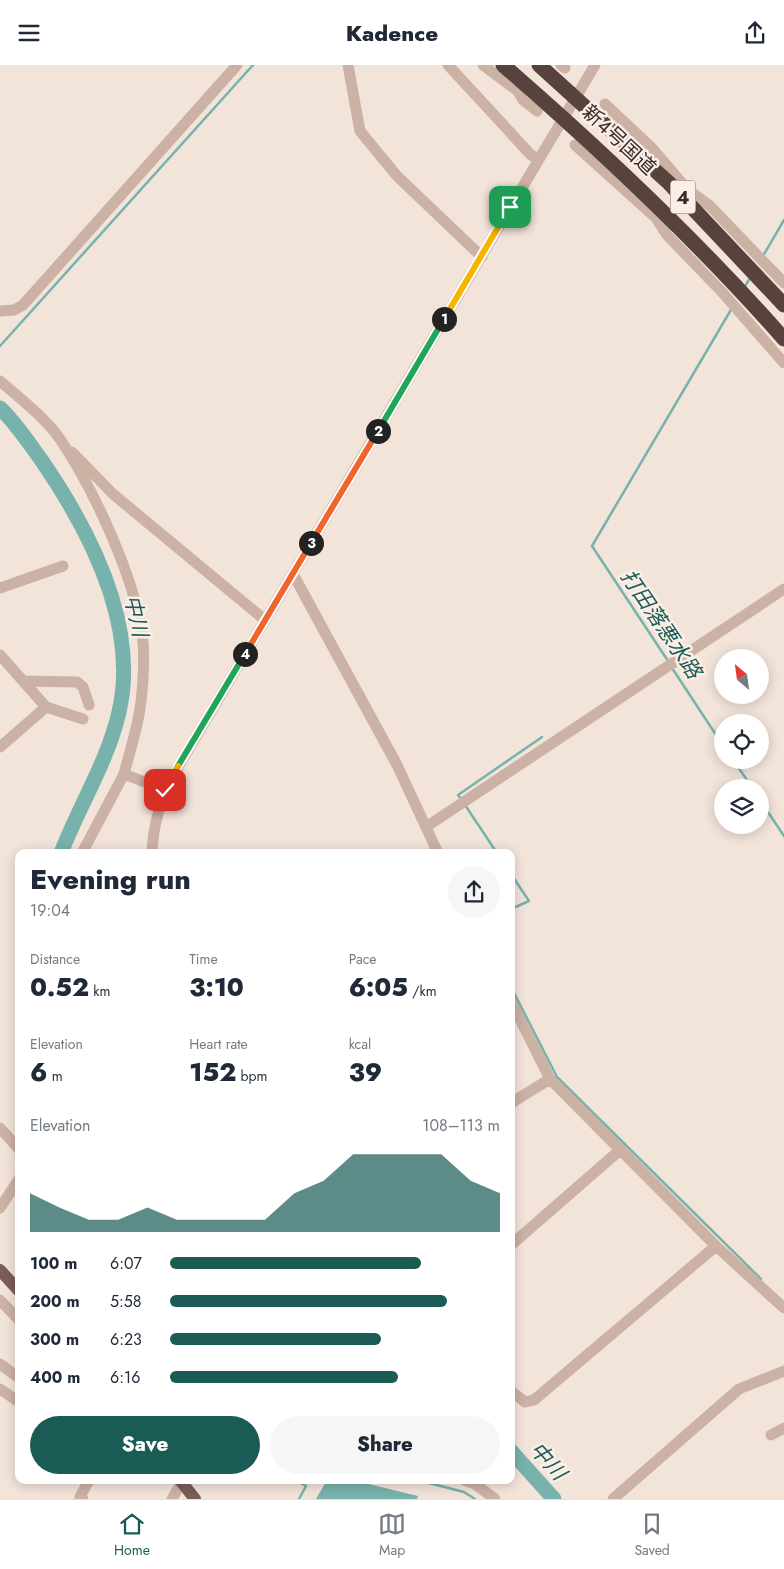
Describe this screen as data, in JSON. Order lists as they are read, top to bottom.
{
  "streets": {
    "highway": ["新4号国道", "4"]
  },
  "water": ["中川", "打田落悪水路"],
  "north": "top left",
  "page": {
    "header": "Kadence",
    "pins": [
      "1",
      "2",
      "3",
      "4"
    ],
    "heading": ["Evening run", "19:04"],
    "stats": [
      ["Distance", "0.52 km"],
      ["Time", "3:10"],
      ["Pace", "6:05 /km"],
      ["Elevation", "6 m"],
      ["Heart rate", "152 bpm"],
      ["kcal", "39"]
    ],
    "chart": ["Elevation", "108–113 m"],
    "list": [
      {
        "name": "100 m",
        "note": "6:07"
      },
      {
        "name": "200 m",
        "note": "5:58"
      },
      {
        "name": "300 m",
        "note": "6:23"
      },
      {
        "name": "400 m",
        "note": "6:16"
      }
    ],
    "buttons": ["Save", "Share"],
    "tabs": ["Home", "Map", "Saved"]
  }
}
